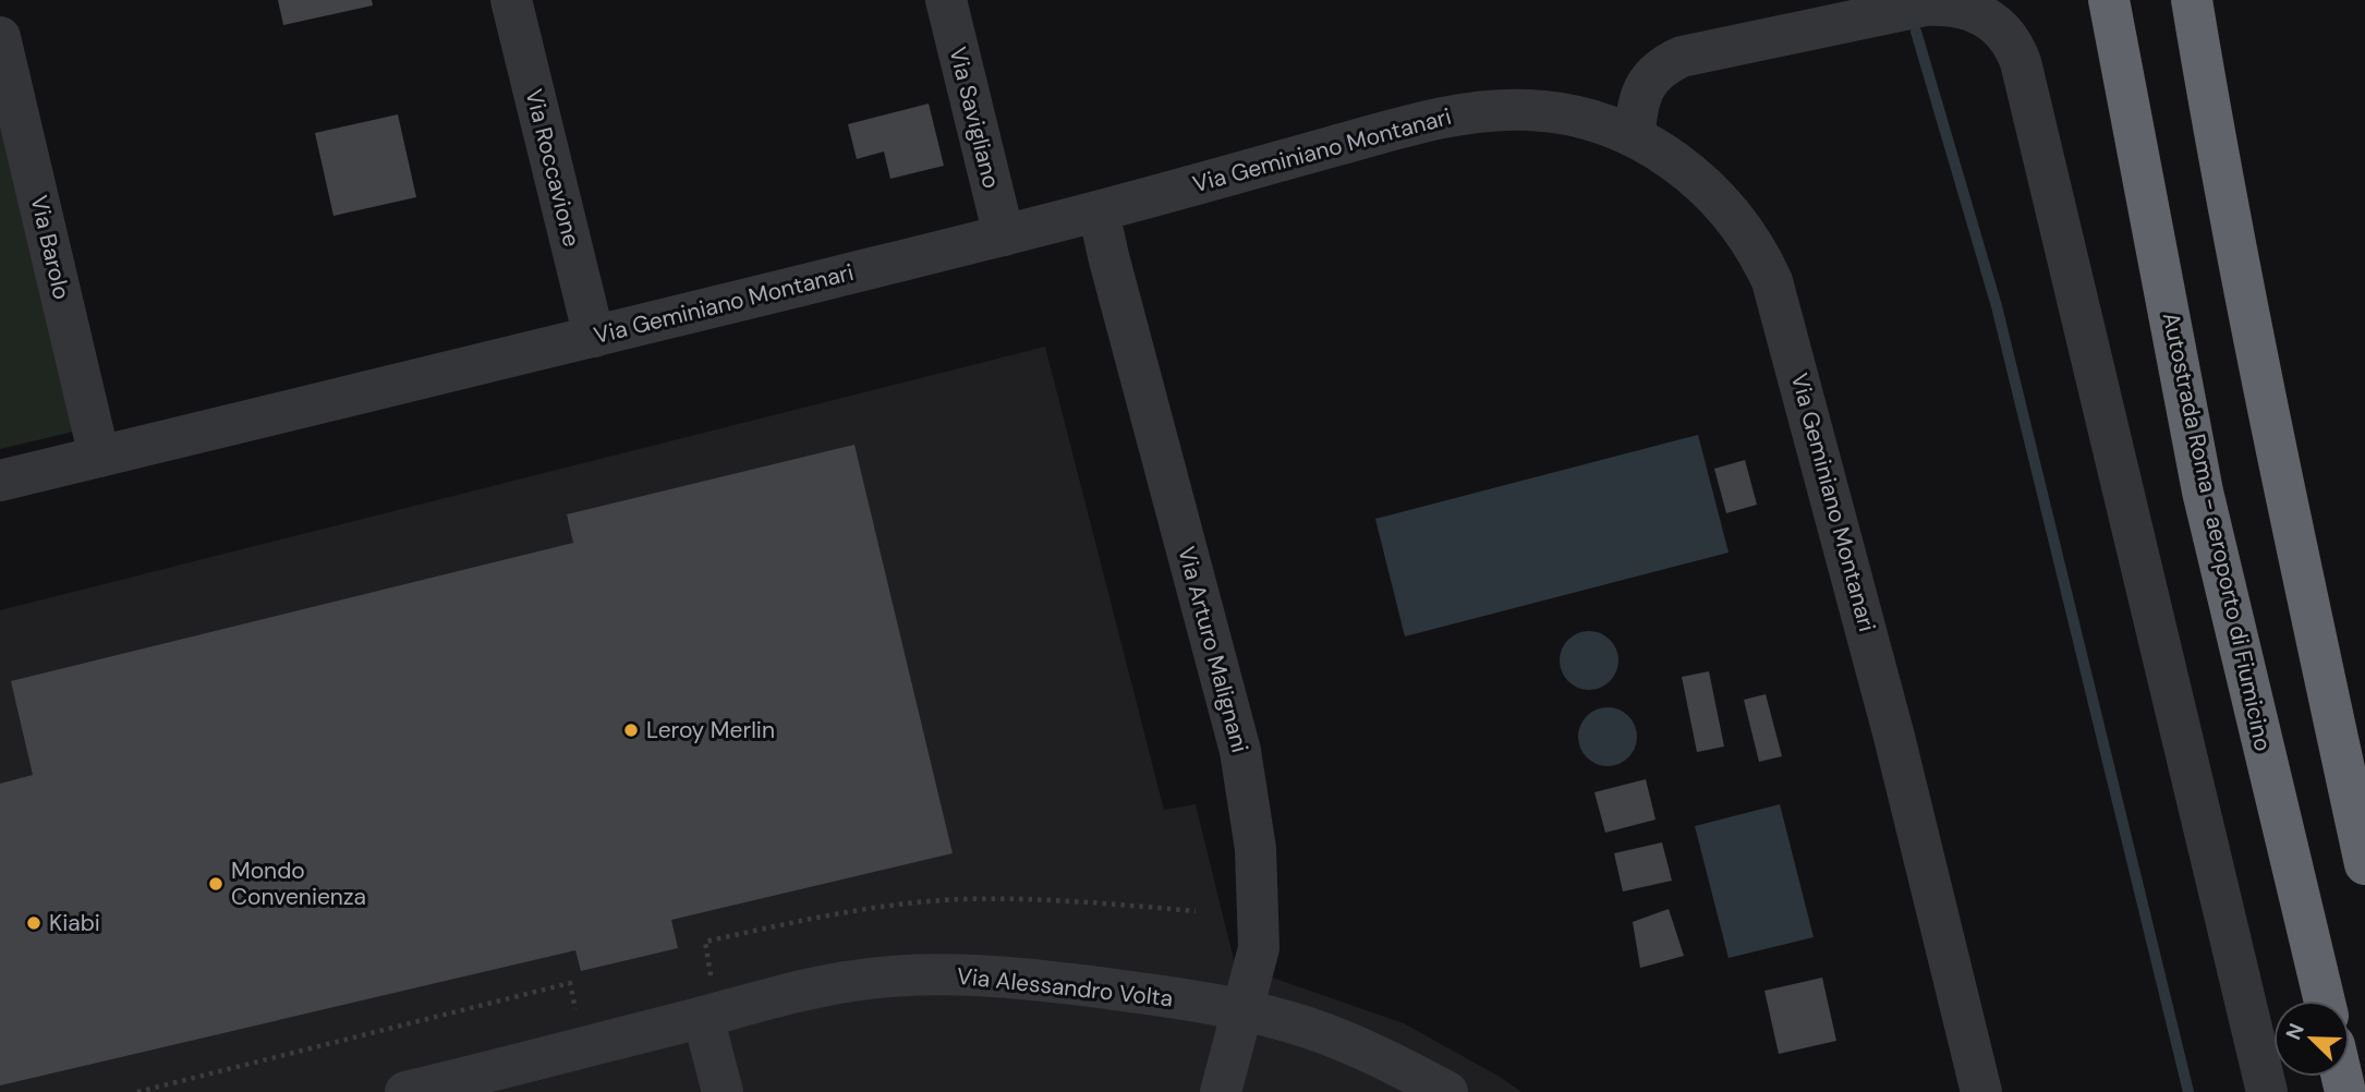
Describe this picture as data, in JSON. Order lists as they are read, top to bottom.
{
  "streets": {
    "highway": ["Autostrada Roma - aeroporto di Fiumicino"],
    "street": [
      "Via Savigliano",
      "Via Geminiano Montanari",
      "Via Roccavione",
      "Via Barolo",
      "Via Arturo Malignani",
      "Via Alessandro Volta"
    ]
  },
  "crossings": [
    ["Via Savigliano", "Via Geminiano Montanari"],
    ["Via Geminiano Montanari", "Via Roccavione"],
    ["Via Geminiano Montanari", "Via Barolo"],
    ["Via Geminiano Montanari", "Via Arturo Malignani"],
    ["Via Arturo Malignani", "Via Alessandro Volta"]
  ],
  "places": ["Leroy Merlin", "Mondo Convenienza", "Kiabi"],
  "north": "top left"
}
